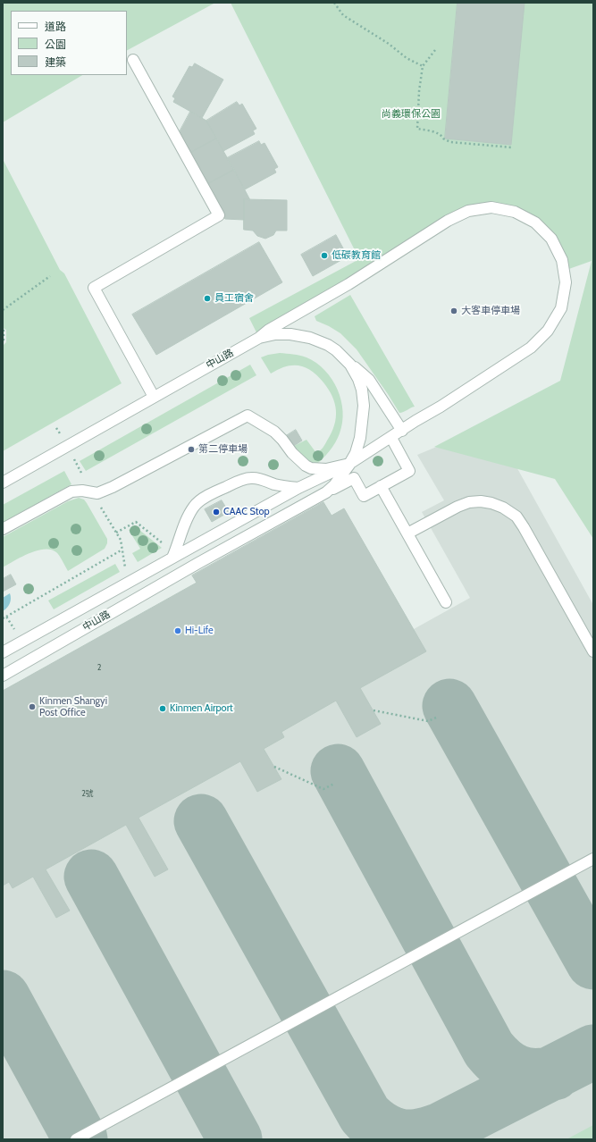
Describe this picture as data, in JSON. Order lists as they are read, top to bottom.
{
  "streets": {
    "street": ["中山路"]
  },
  "parks": ["尚義環保公園"],
  "places": [
    "低碳教育館",
    "員工宿舍",
    "大客車停車場",
    "第二停車場",
    "CAAC Stop",
    "Hi-Life",
    "Kinmen Shangyi Post Office",
    "Kinmen Airport"
  ],
  "house_numbers": ["2", "2號"],
  "legend": ["道路", "公園", "建築"]
}
